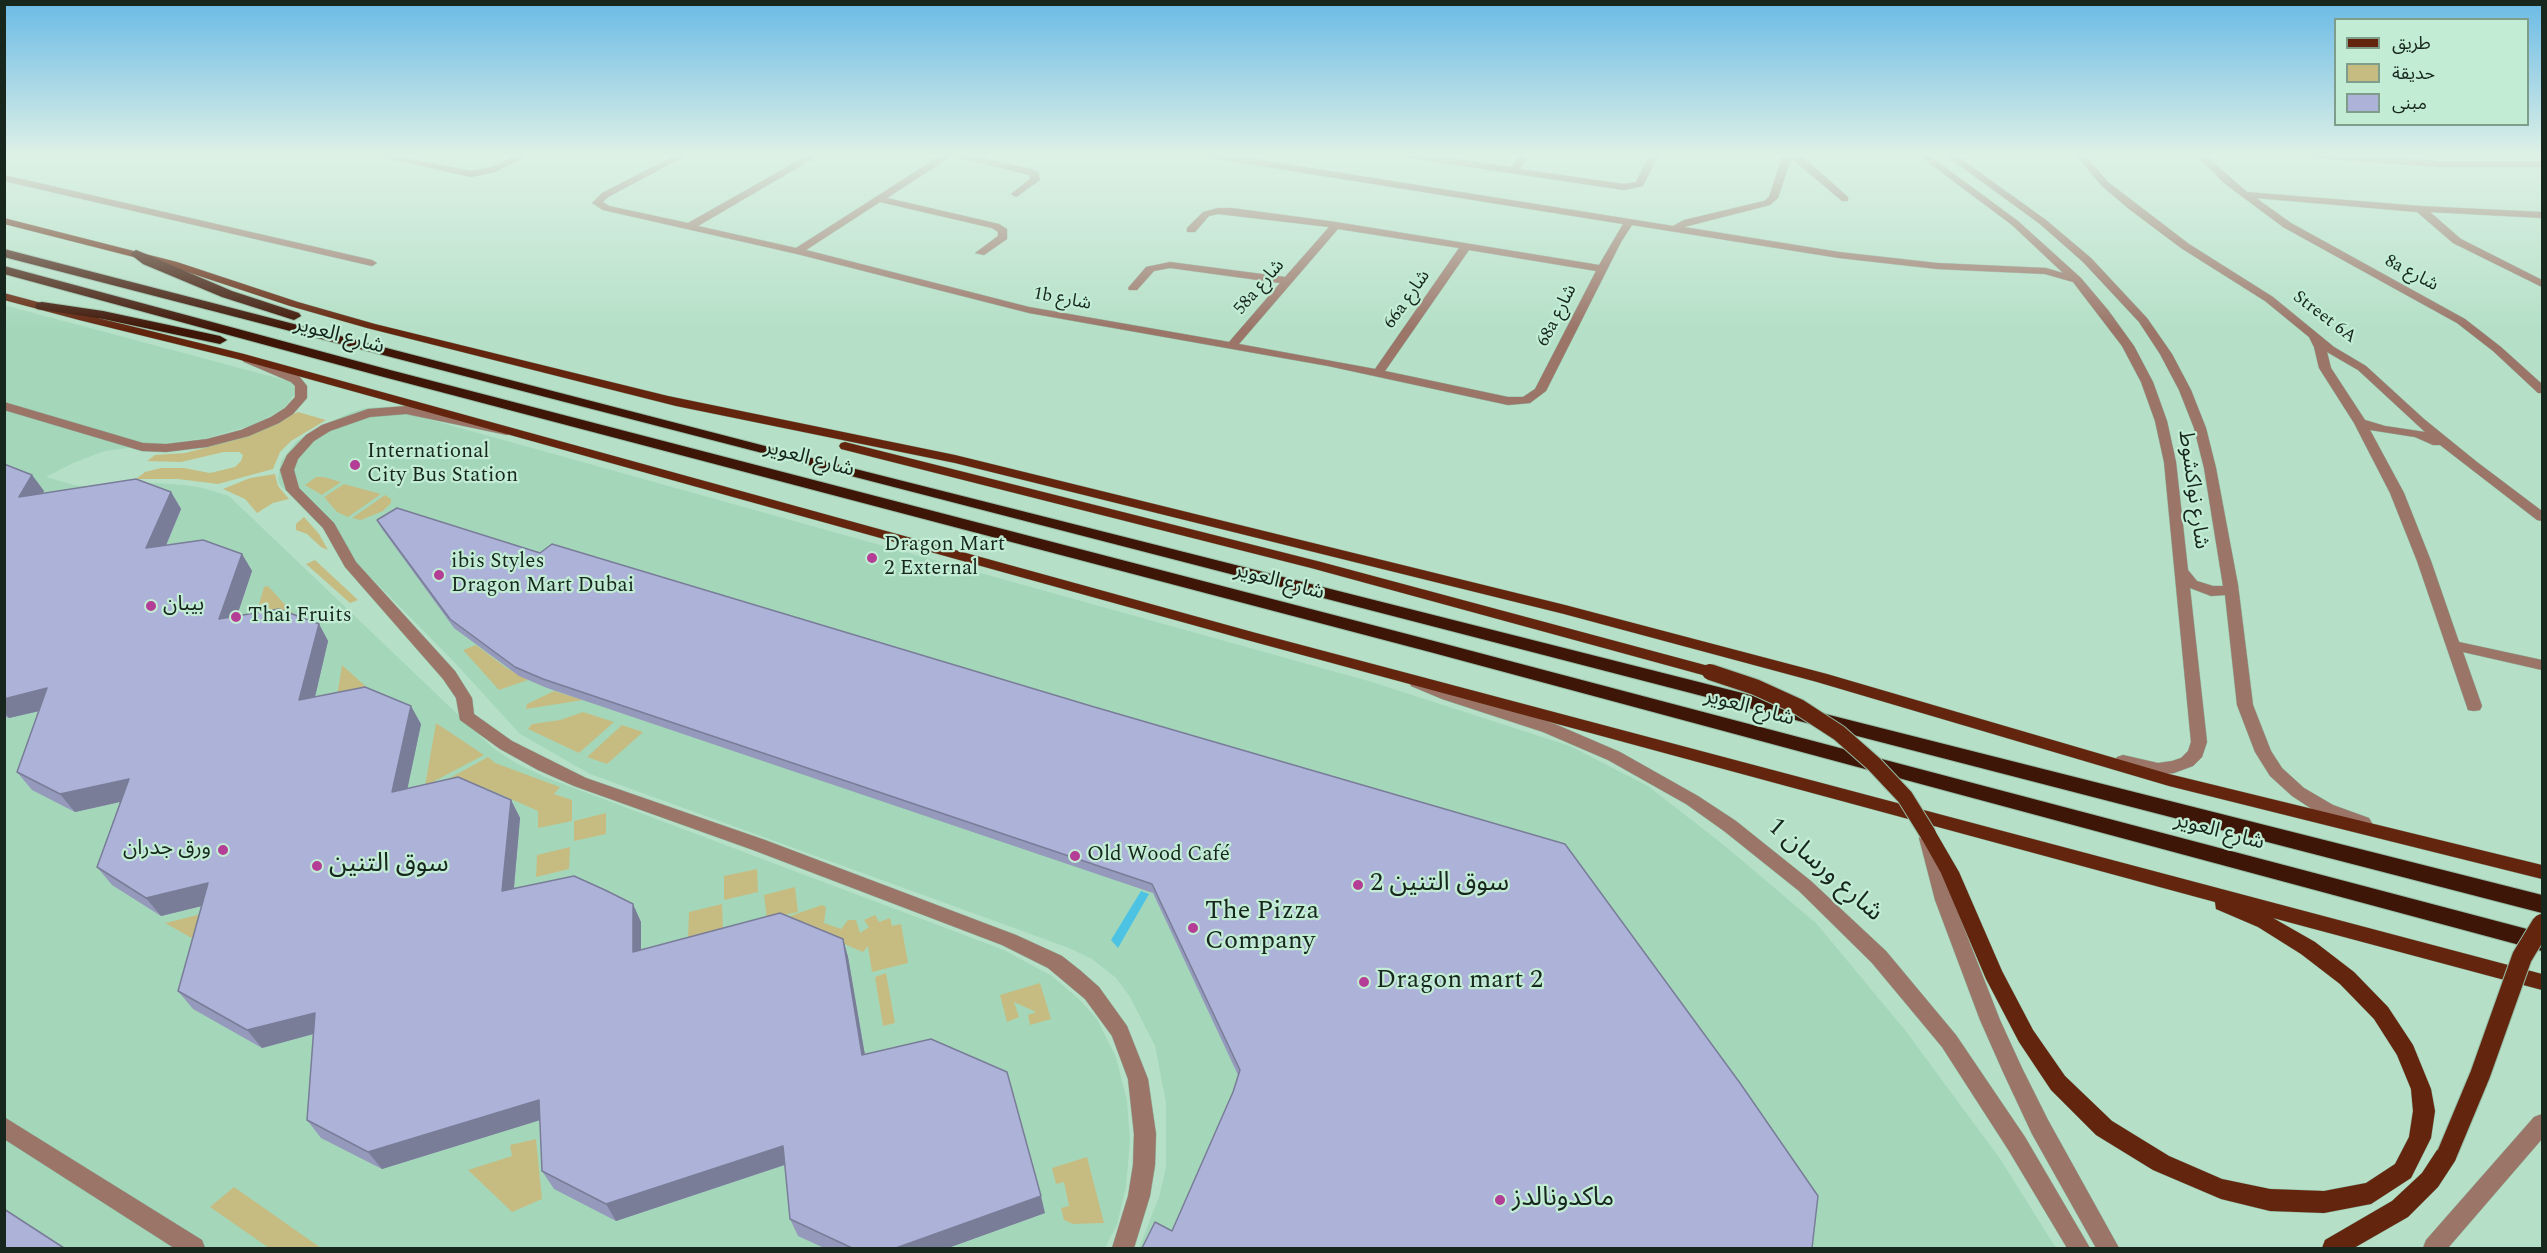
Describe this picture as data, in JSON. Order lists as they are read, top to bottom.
{
  "streets": {
    "highway": ["شارع العوير"],
    "street": [
      "8a شارع",
      "58a شارع",
      "1b شارع",
      "66a شارع",
      "68a شارع",
      "Street 6A",
      "شارع نواكشوط",
      "شارع ورسان 1"
    ]
  },
  "crossings": [
    ["58a شارع", "1b شارع"],
    ["1b شارع", "66a شارع"],
    ["1b شارع", "68a شارع"]
  ],
  "places": [
    "International City Bus Station",
    "Dragon Mart 2 External",
    "ibis Styles Dragon Mart Dubai",
    "بيبان",
    "Thai Fruits",
    "ورق جدران",
    "Old Wood Café",
    "سوق التنين",
    "سوق التنين 2",
    "The Pizza Company",
    "Dragon mart 2",
    "ماكدونالدز"
  ],
  "legend": ["طريق", "حديقة", "مبنى"]
}
